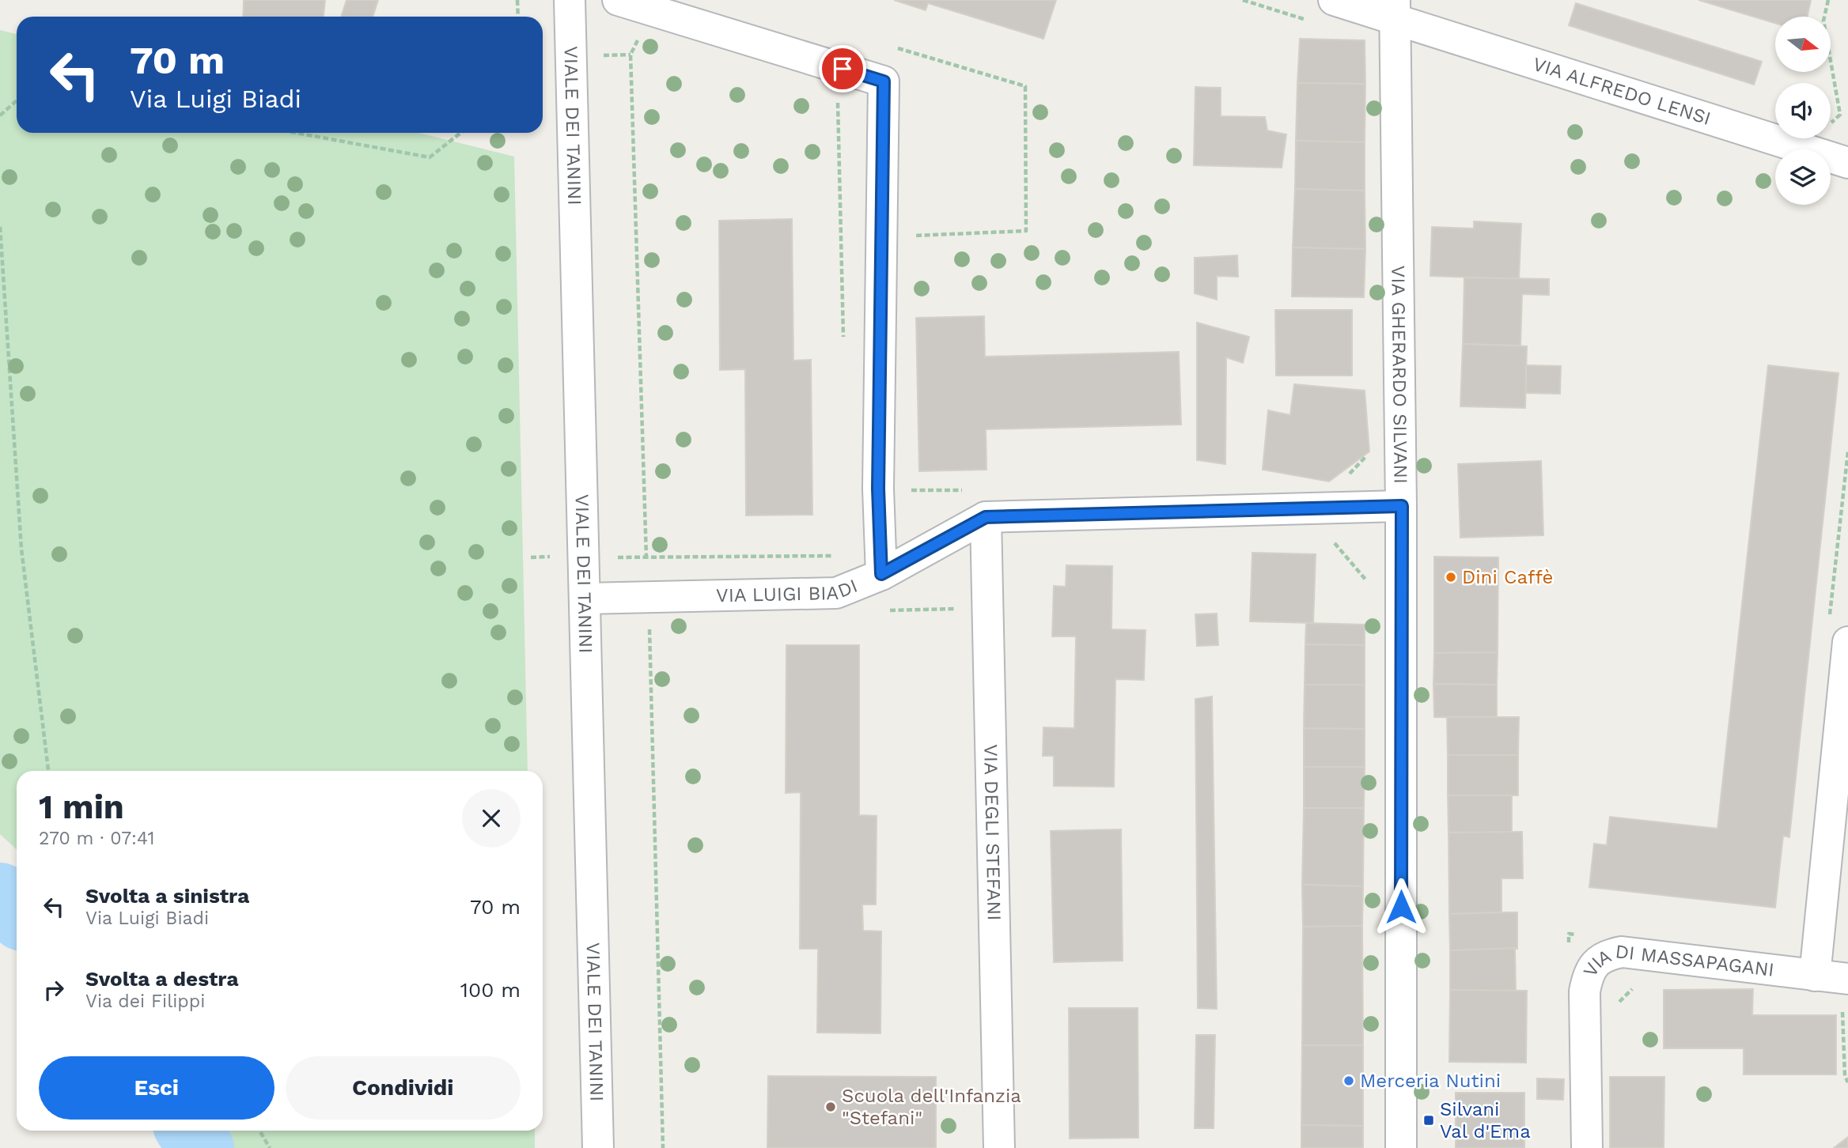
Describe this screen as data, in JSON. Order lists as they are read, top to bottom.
{
  "streets": {
    "street": [
      "VIA ALFREDO LENSI",
      "VIALE DEI TANINI",
      "VIA GHERARDO SILVANI",
      "VIA LUIGI BIADI",
      "VIA DEGLI STEFANI",
      "VIA DI MASSAPAGANI"
    ]
  },
  "crossings": [
    ["VIA ALFREDO LENSI", "VIA GHERARDO SILVANI"],
    ["VIALE DEI TANINI", "VIA LUIGI BIADI"],
    ["VIA GHERARDO SILVANI", "VIA LUIGI BIADI"],
    ["VIA LUIGI BIADI", "VIA DEGLI STEFANI"]
  ],
  "places": {
    "other": ["Dini Caffè", "Merceria Nutini", "Scuola dell'Infanzia \"Stefani\""],
    "transit": ["Silvani Val d'Ema"]
  },
  "north": "right",
  "page": {
    "turn": ["70 m", "Via Luigi Biadi"],
    "heading": ["1 min", "270 m · 07:41"],
    "list": [
      {
        "name": "Svolta a sinistra",
        "note": "Via Luigi Biadi",
        "value": "70 m"
      },
      {
        "name": "Svolta a destra",
        "note": "Via dei Filippi",
        "value": "100 m"
      }
    ],
    "buttons": ["Esci", "Condividi"]
  }
}
